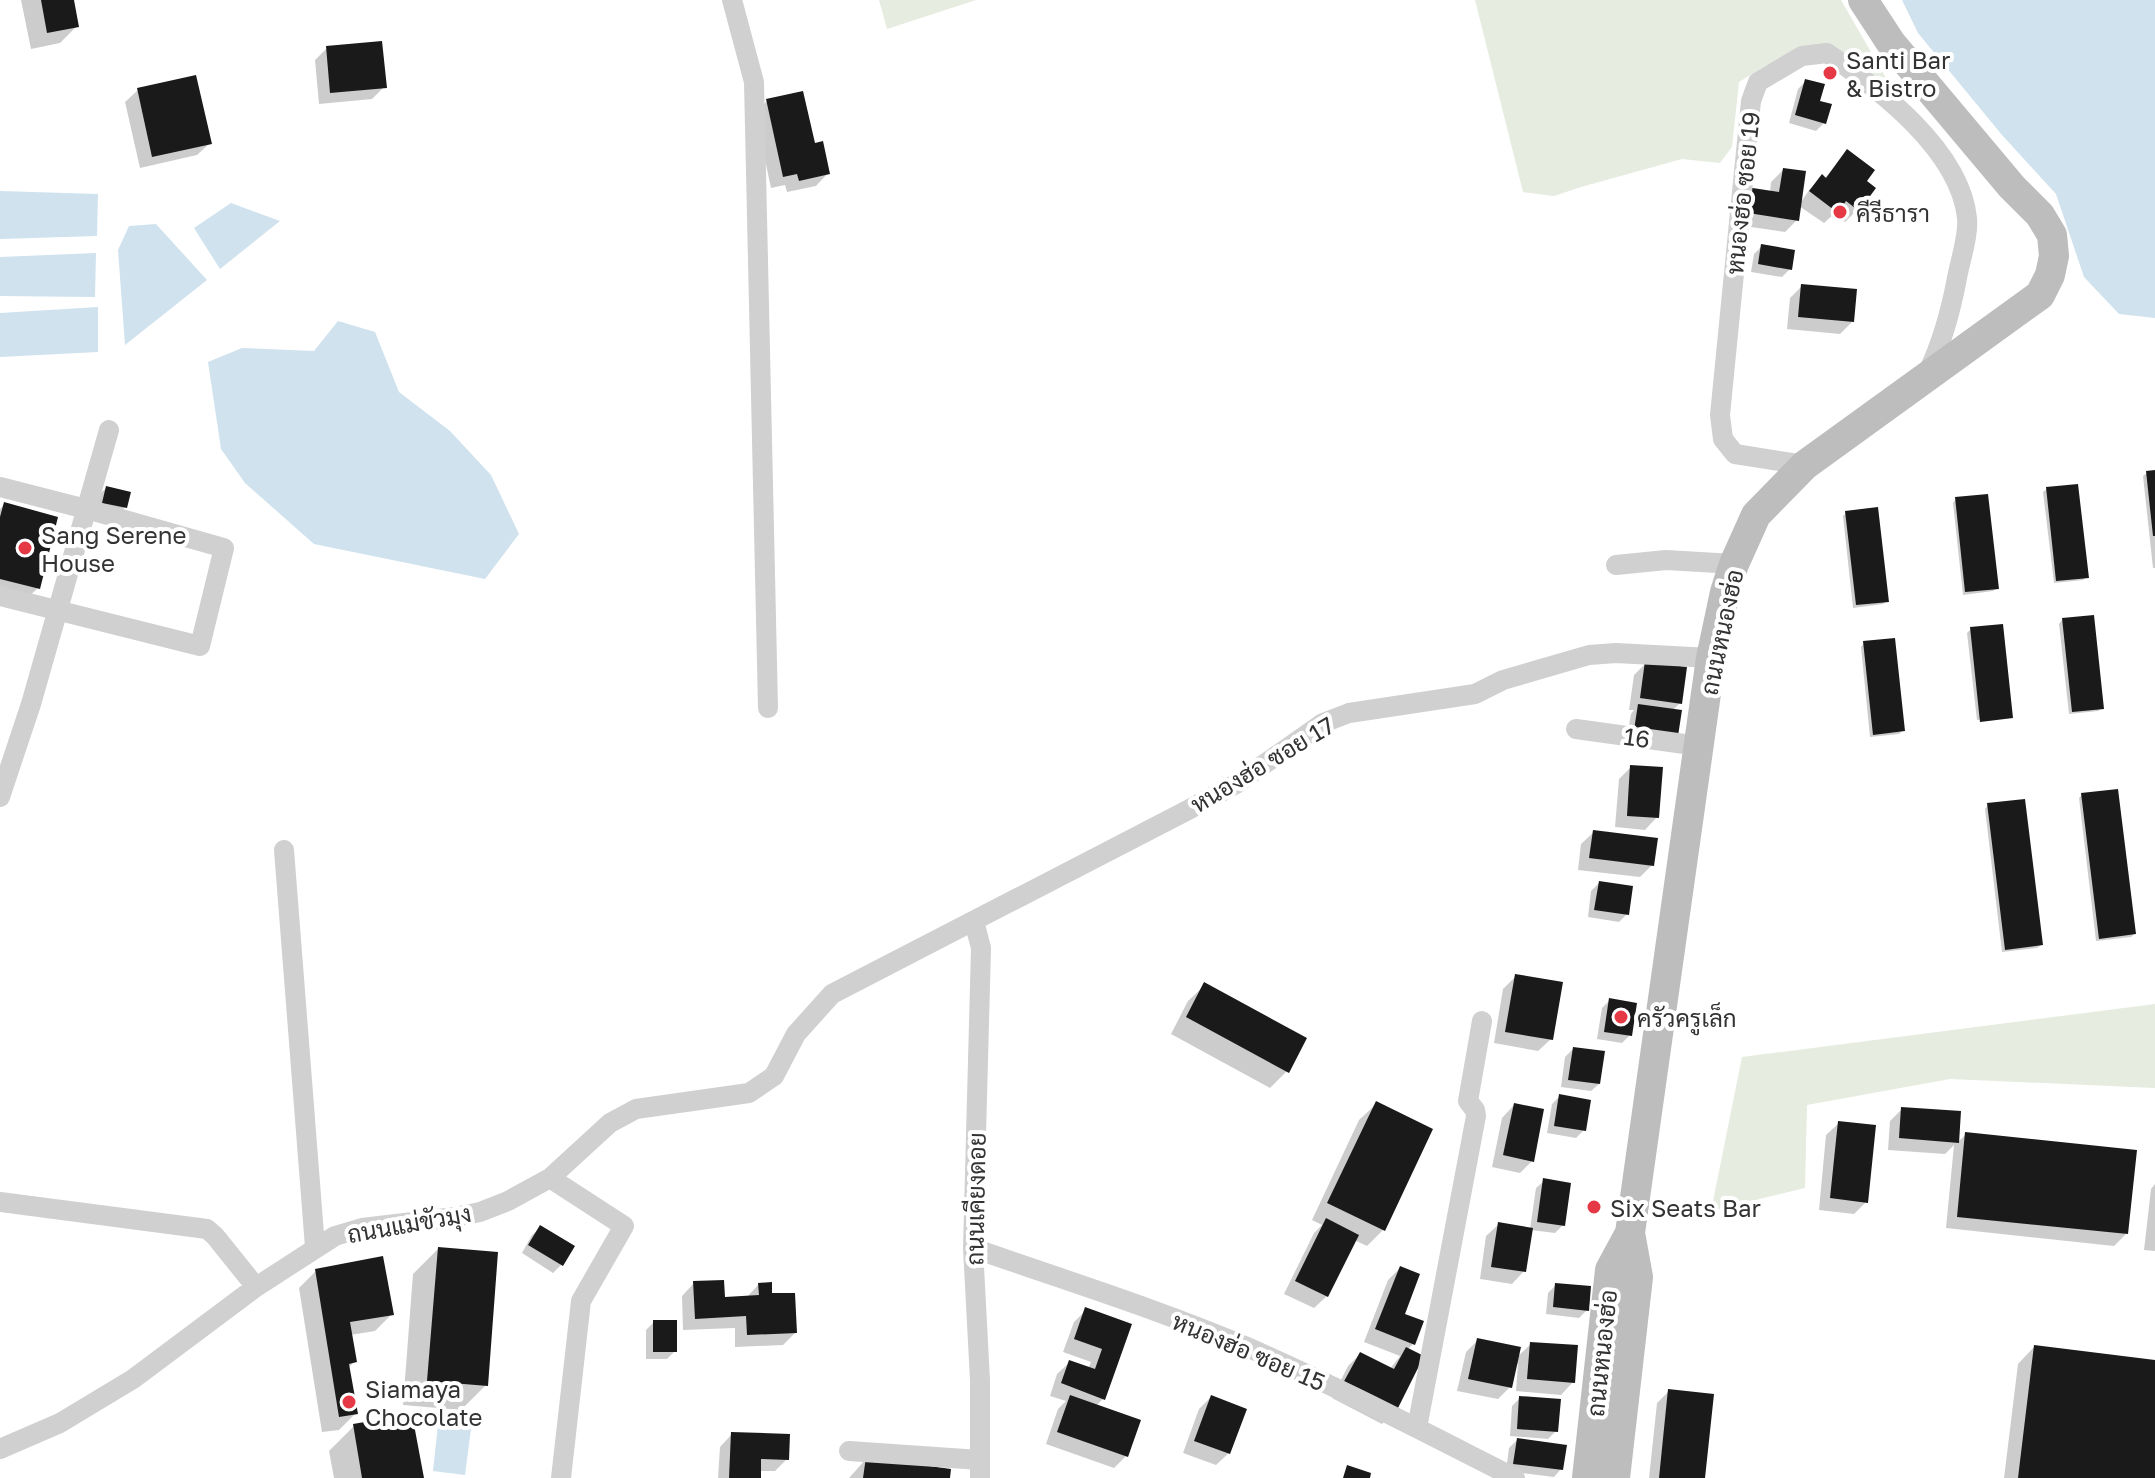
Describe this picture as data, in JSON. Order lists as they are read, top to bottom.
{
  "streets": {
    "street": [
      "หนองฮ่อ ซอย 19",
      "ถนนหนองฮ่อ",
      "16",
      "หนองฮ่อ ซอย 17",
      "ถนนเคียงดอย",
      "ถนนแม่ขัวมุง",
      "หนองฮ่อ ซอย 15"
    ]
  },
  "crossings": [
    ["หนองฮ่อ ซอย 19", "ถนนหนองฮ่อ"],
    ["ถนนหนองฮ่อ", "16"],
    ["ถนนหนองฮ่อ", "หนองฮ่อ ซอย 17"],
    ["หนองฮ่อ ซอย 17", "ถนนเคียงดอย"],
    ["หนองฮ่อ ซอย 17", "ถนนแม่ขัวมุง"],
    ["ถนนเคียงดอย", "ถนนแม่ขัวมุง"],
    ["ถนนเคียงดอย", "หนองฮ่อ ซอย 15"]
  ],
  "places": [
    "Santi Bar & Bistro",
    "คีรีธารา",
    "Sang Serene House",
    "ครัวครูเล็ก",
    "Six Seats Bar",
    "Siamaya Chocolate"
  ]
}
